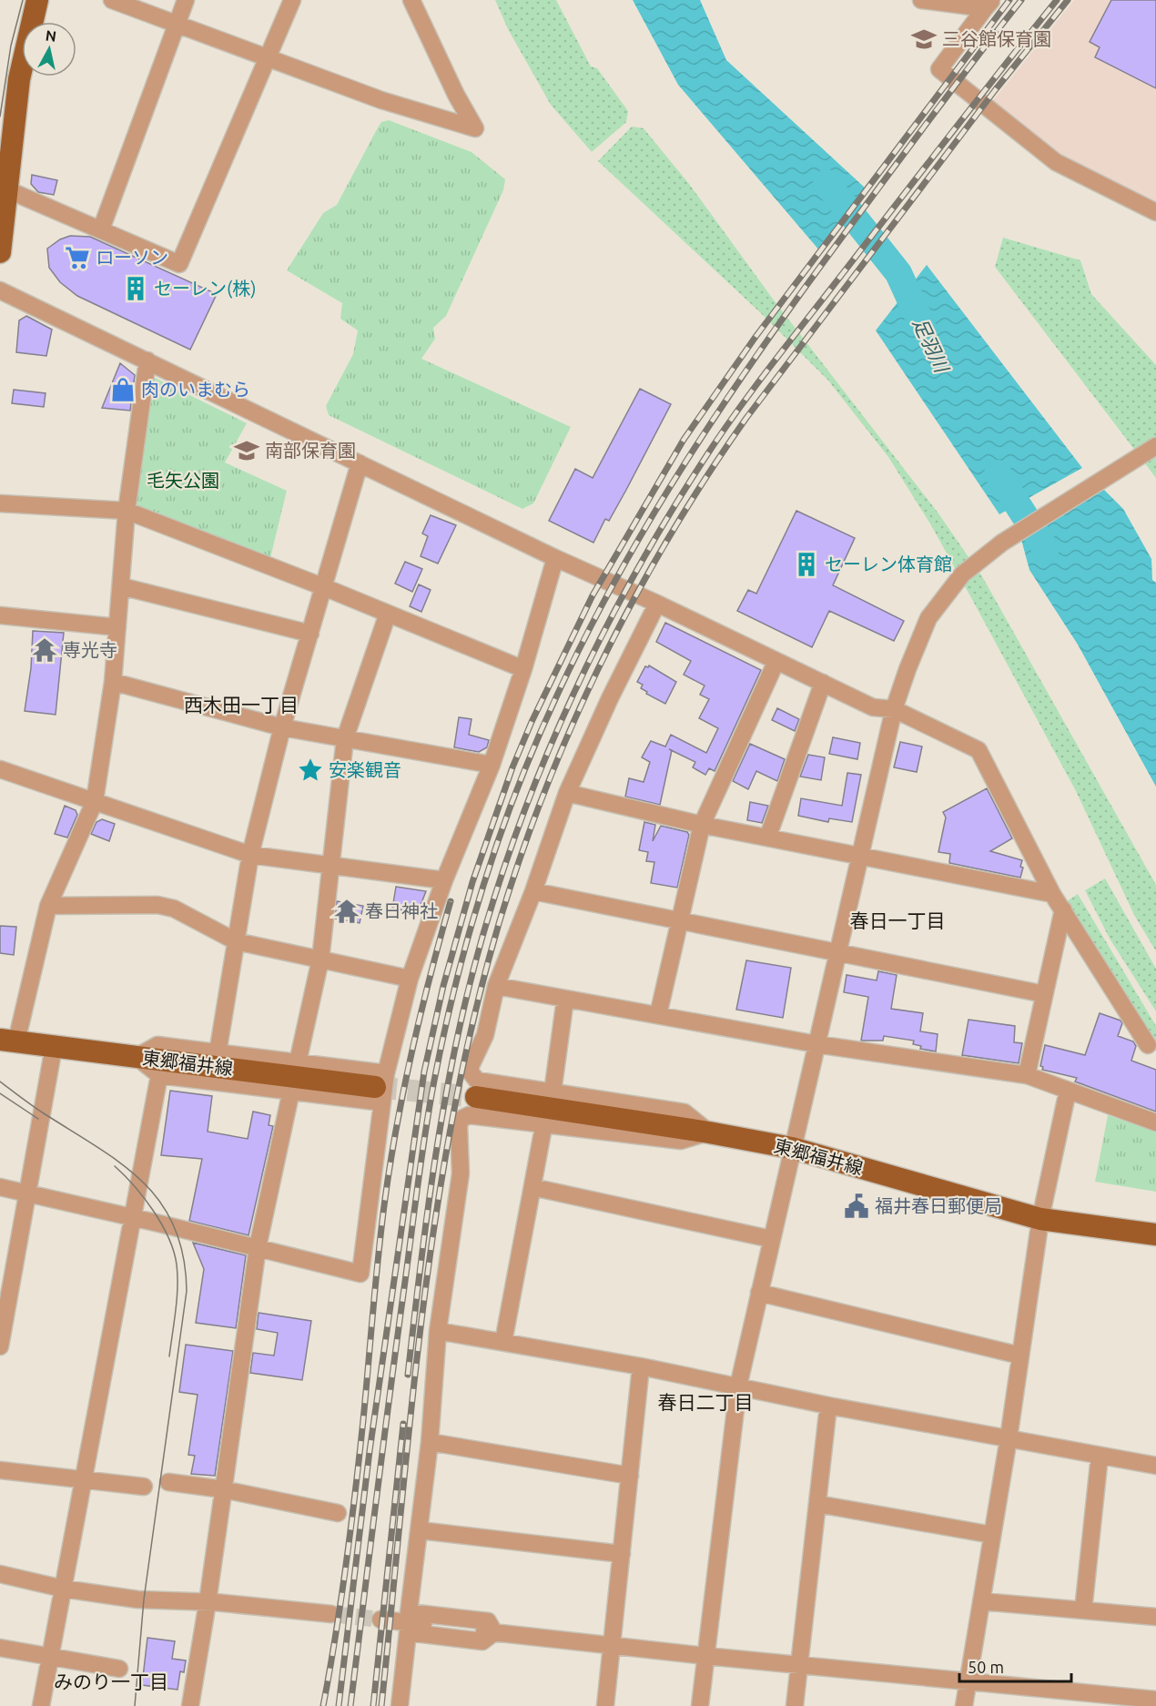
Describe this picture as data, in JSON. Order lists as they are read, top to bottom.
{
  "streets": {
    "main road": ["東郷福井線"]
  },
  "districts": [
    "西木田一丁目",
    "春日一丁目",
    "春日二丁目",
    "みのり一丁目"
  ],
  "water": ["足羽川"],
  "parks": ["毛矢公園"],
  "places": {
    "school or university": ["三谷館保育園", "南部保育園"],
    "supermarket": ["ローソン"],
    "building": ["セーレン(株)", "セーレン体育館"],
    "shop": ["肉のいまむら"],
    "temple": ["専光寺", "春日神社"],
    "place": ["安楽観音"],
    "public building": ["福井春日郵便局"]
  },
  "scale_bar": "50 m",
  "north": "top"
}
